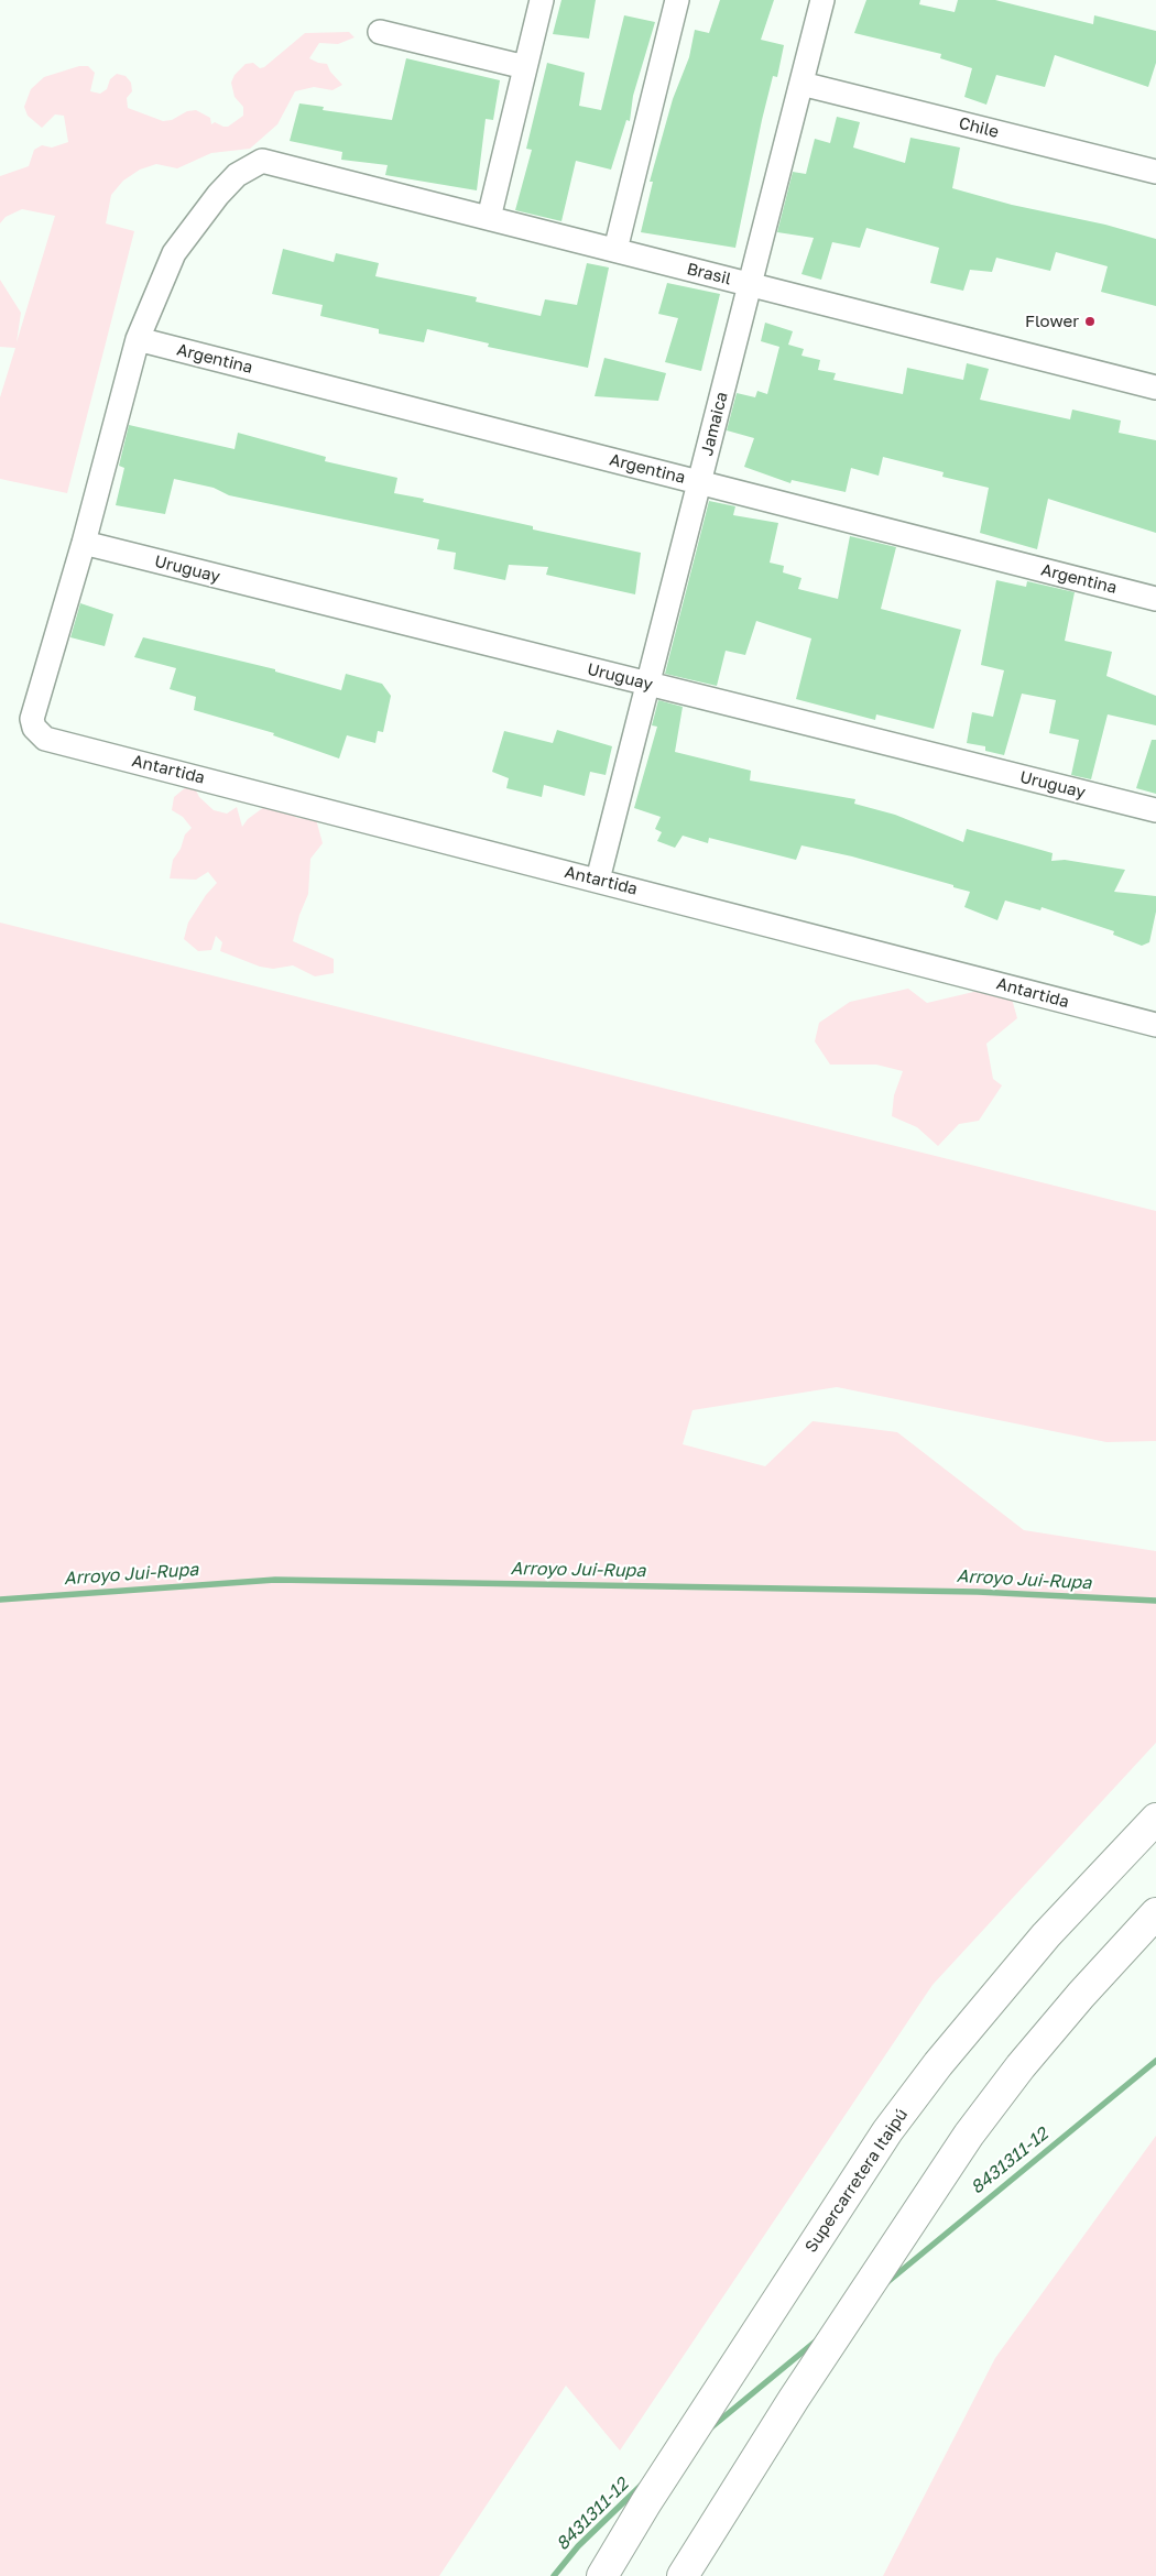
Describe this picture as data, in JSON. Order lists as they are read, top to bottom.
{
  "streets": {
    "street": [
      "Chile",
      "Brasil",
      "Argentina",
      "Jamaica",
      "Uruguay",
      "Antartida",
      "Supercarretera Itaipú"
    ]
  },
  "crossings": [
    ["Chile", "Jamaica"],
    ["Brasil", "Argentina"],
    ["Brasil", "Jamaica"],
    ["Argentina", "Jamaica"],
    ["Jamaica", "Uruguay"],
    ["Jamaica", "Antartida"],
    ["Uruguay", "Antartida"]
  ],
  "water": ["Arroyo Jui-Rupa", "8431311-12"],
  "places": ["Flower"]
}
